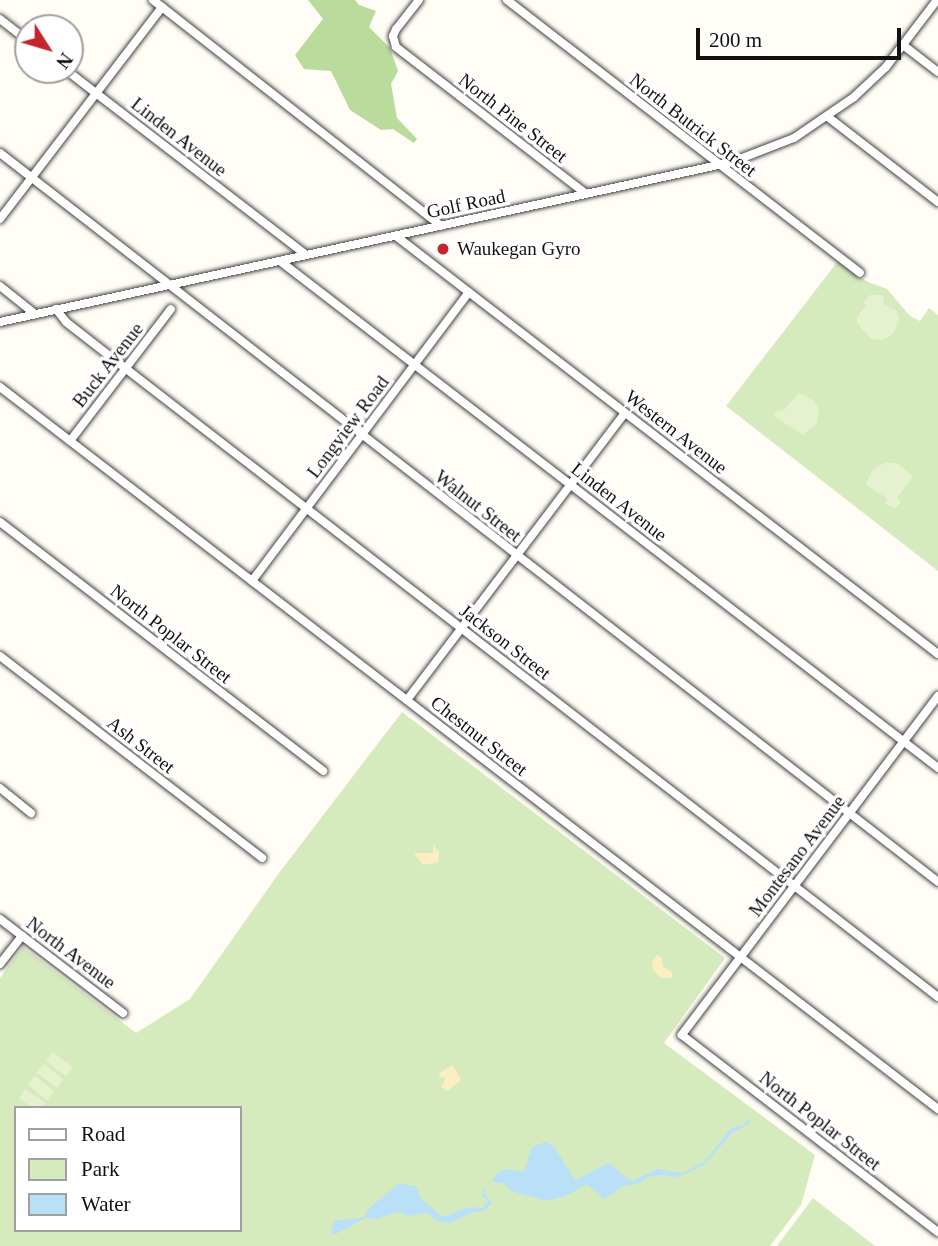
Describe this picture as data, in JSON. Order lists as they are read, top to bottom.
{
  "streets": {
    "street": [
      "North Pine Street",
      "North Butrick Street",
      "Linden Avenue",
      "Golf Road",
      "Buck Avenue",
      "Longview Road",
      "Western Avenue",
      "Walnut Street",
      "North Poplar Street",
      "Jackson Street",
      "Chestnut Street",
      "Ash Street",
      "Montesano Avenue",
      "North Avenue"
    ]
  },
  "crossings": [
    ["North Pine Street", "Golf Road"],
    ["North Butrick Street", "Golf Road"],
    ["Linden Avenue", "Golf Road"],
    ["Linden Avenue", "Longview Road"],
    ["Linden Avenue", "Montesano Avenue"],
    ["Golf Road", "Western Avenue"],
    ["Golf Road", "Walnut Street"],
    ["Golf Road", "Jackson Street"],
    ["Buck Avenue", "Jackson Street"],
    ["Buck Avenue", "Chestnut Street"],
    ["Longview Road", "Western Avenue"],
    ["Longview Road", "Walnut Street"],
    ["Longview Road", "Jackson Street"],
    ["Longview Road", "Chestnut Street"],
    ["Walnut Street", "Montesano Avenue"],
    ["North Poplar Street", "Montesano Avenue"],
    ["Jackson Street", "Montesano Avenue"],
    ["Chestnut Street", "Montesano Avenue"]
  ],
  "places": ["Waukegan Gyro"],
  "legend": ["Road", "Park", "Water"],
  "scale_bar": "200 m",
  "north": "bottom right"
}
